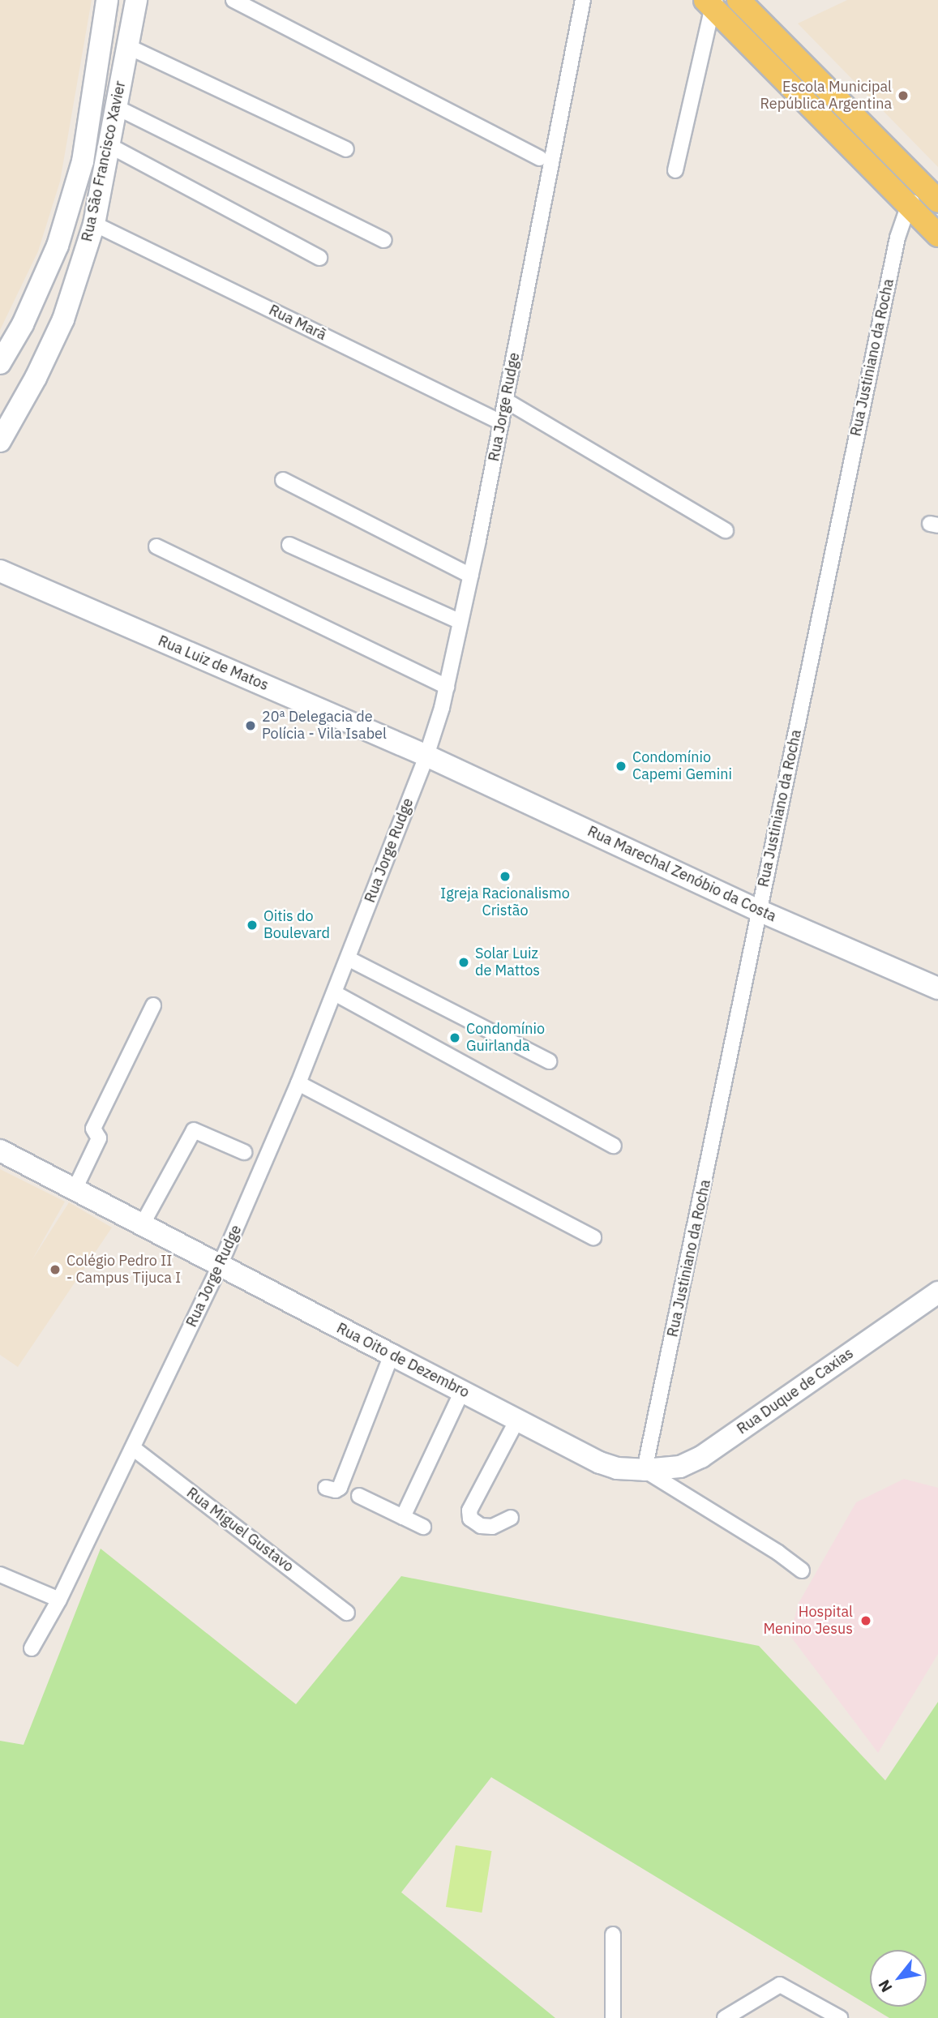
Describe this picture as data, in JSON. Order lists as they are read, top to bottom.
{
  "streets": {
    "street": [
      "Rua São Francisco Xavier",
      "Rua Marã",
      "Rua Justiniano da Rocha",
      "Rua Jorge Rudge",
      "Rua Luiz de Matos",
      "Rua Marechal Zenóbio da Costa",
      "Rua Oito de Dezembro",
      "Rua Duque de Caxias",
      "Rua Miguel Gustavo"
    ]
  },
  "crossings": [
    ["Rua São Francisco Xavier", "Rua Marã"],
    ["Rua Marã", "Rua Jorge Rudge"],
    ["Rua Justiniano da Rocha", "Rua Marechal Zenóbio da Costa"],
    ["Rua Justiniano da Rocha", "Rua Oito de Dezembro"],
    ["Rua Justiniano da Rocha", "Rua Duque de Caxias"],
    ["Rua Jorge Rudge", "Rua Luiz de Matos"],
    ["Rua Jorge Rudge", "Rua Marechal Zenóbio da Costa"],
    ["Rua Jorge Rudge", "Rua Oito de Dezembro"],
    ["Rua Jorge Rudge", "Rua Miguel Gustavo"],
    ["Rua Luiz de Matos", "Rua Marechal Zenóbio da Costa"],
    ["Rua Oito de Dezembro", "Rua Duque de Caxias"]
  ],
  "places": [
    "Escola Municipal República Argentina",
    "20ª Delegacia de Polícia - Vila Isabel",
    "Condomínio Capemi Gemini",
    "Igreja Racionalismo Cristão",
    "Oitis do Boulevard",
    "Solar Luiz de Mattos",
    "Condomínio Guirlanda",
    "Colégio Pedro II - Campus Tijuca I",
    "Hospital Menino Jesus"
  ],
  "north": "bottom left"
}
